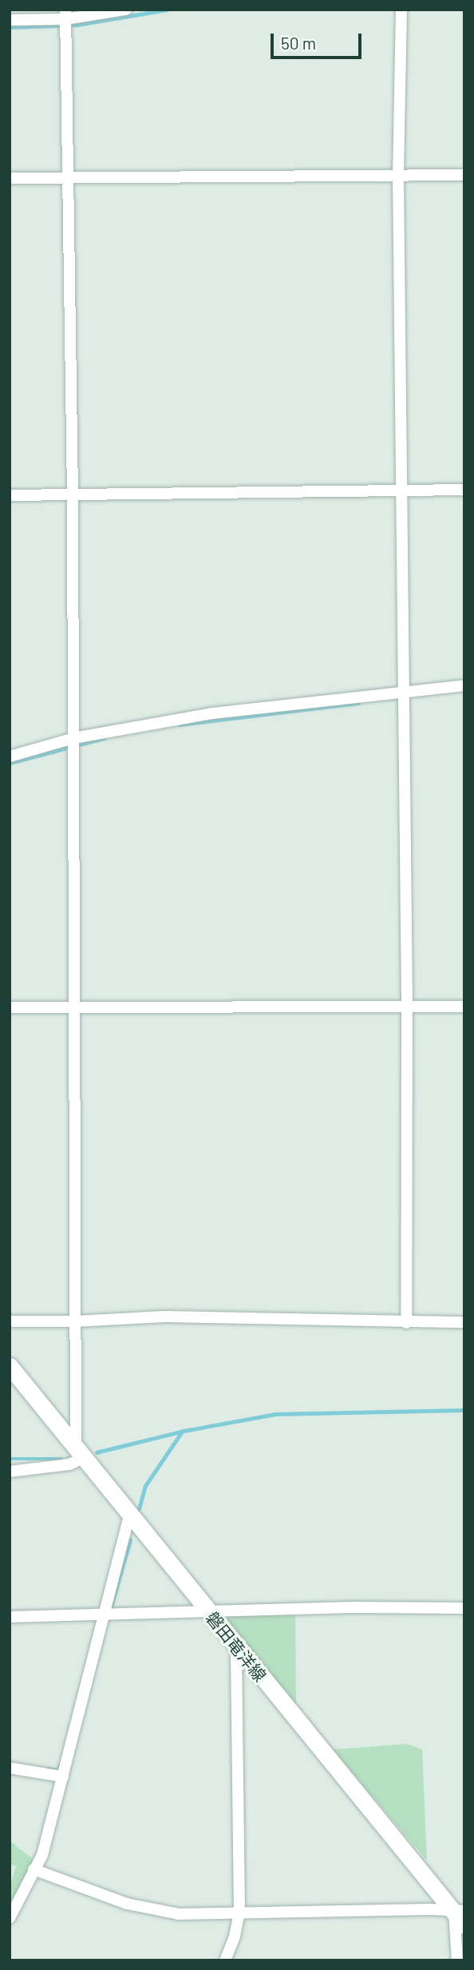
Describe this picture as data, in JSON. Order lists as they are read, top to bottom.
{
  "streets": {
    "main road": ["磐田竜洋線"]
  },
  "scale_bar": "50 m"
}
